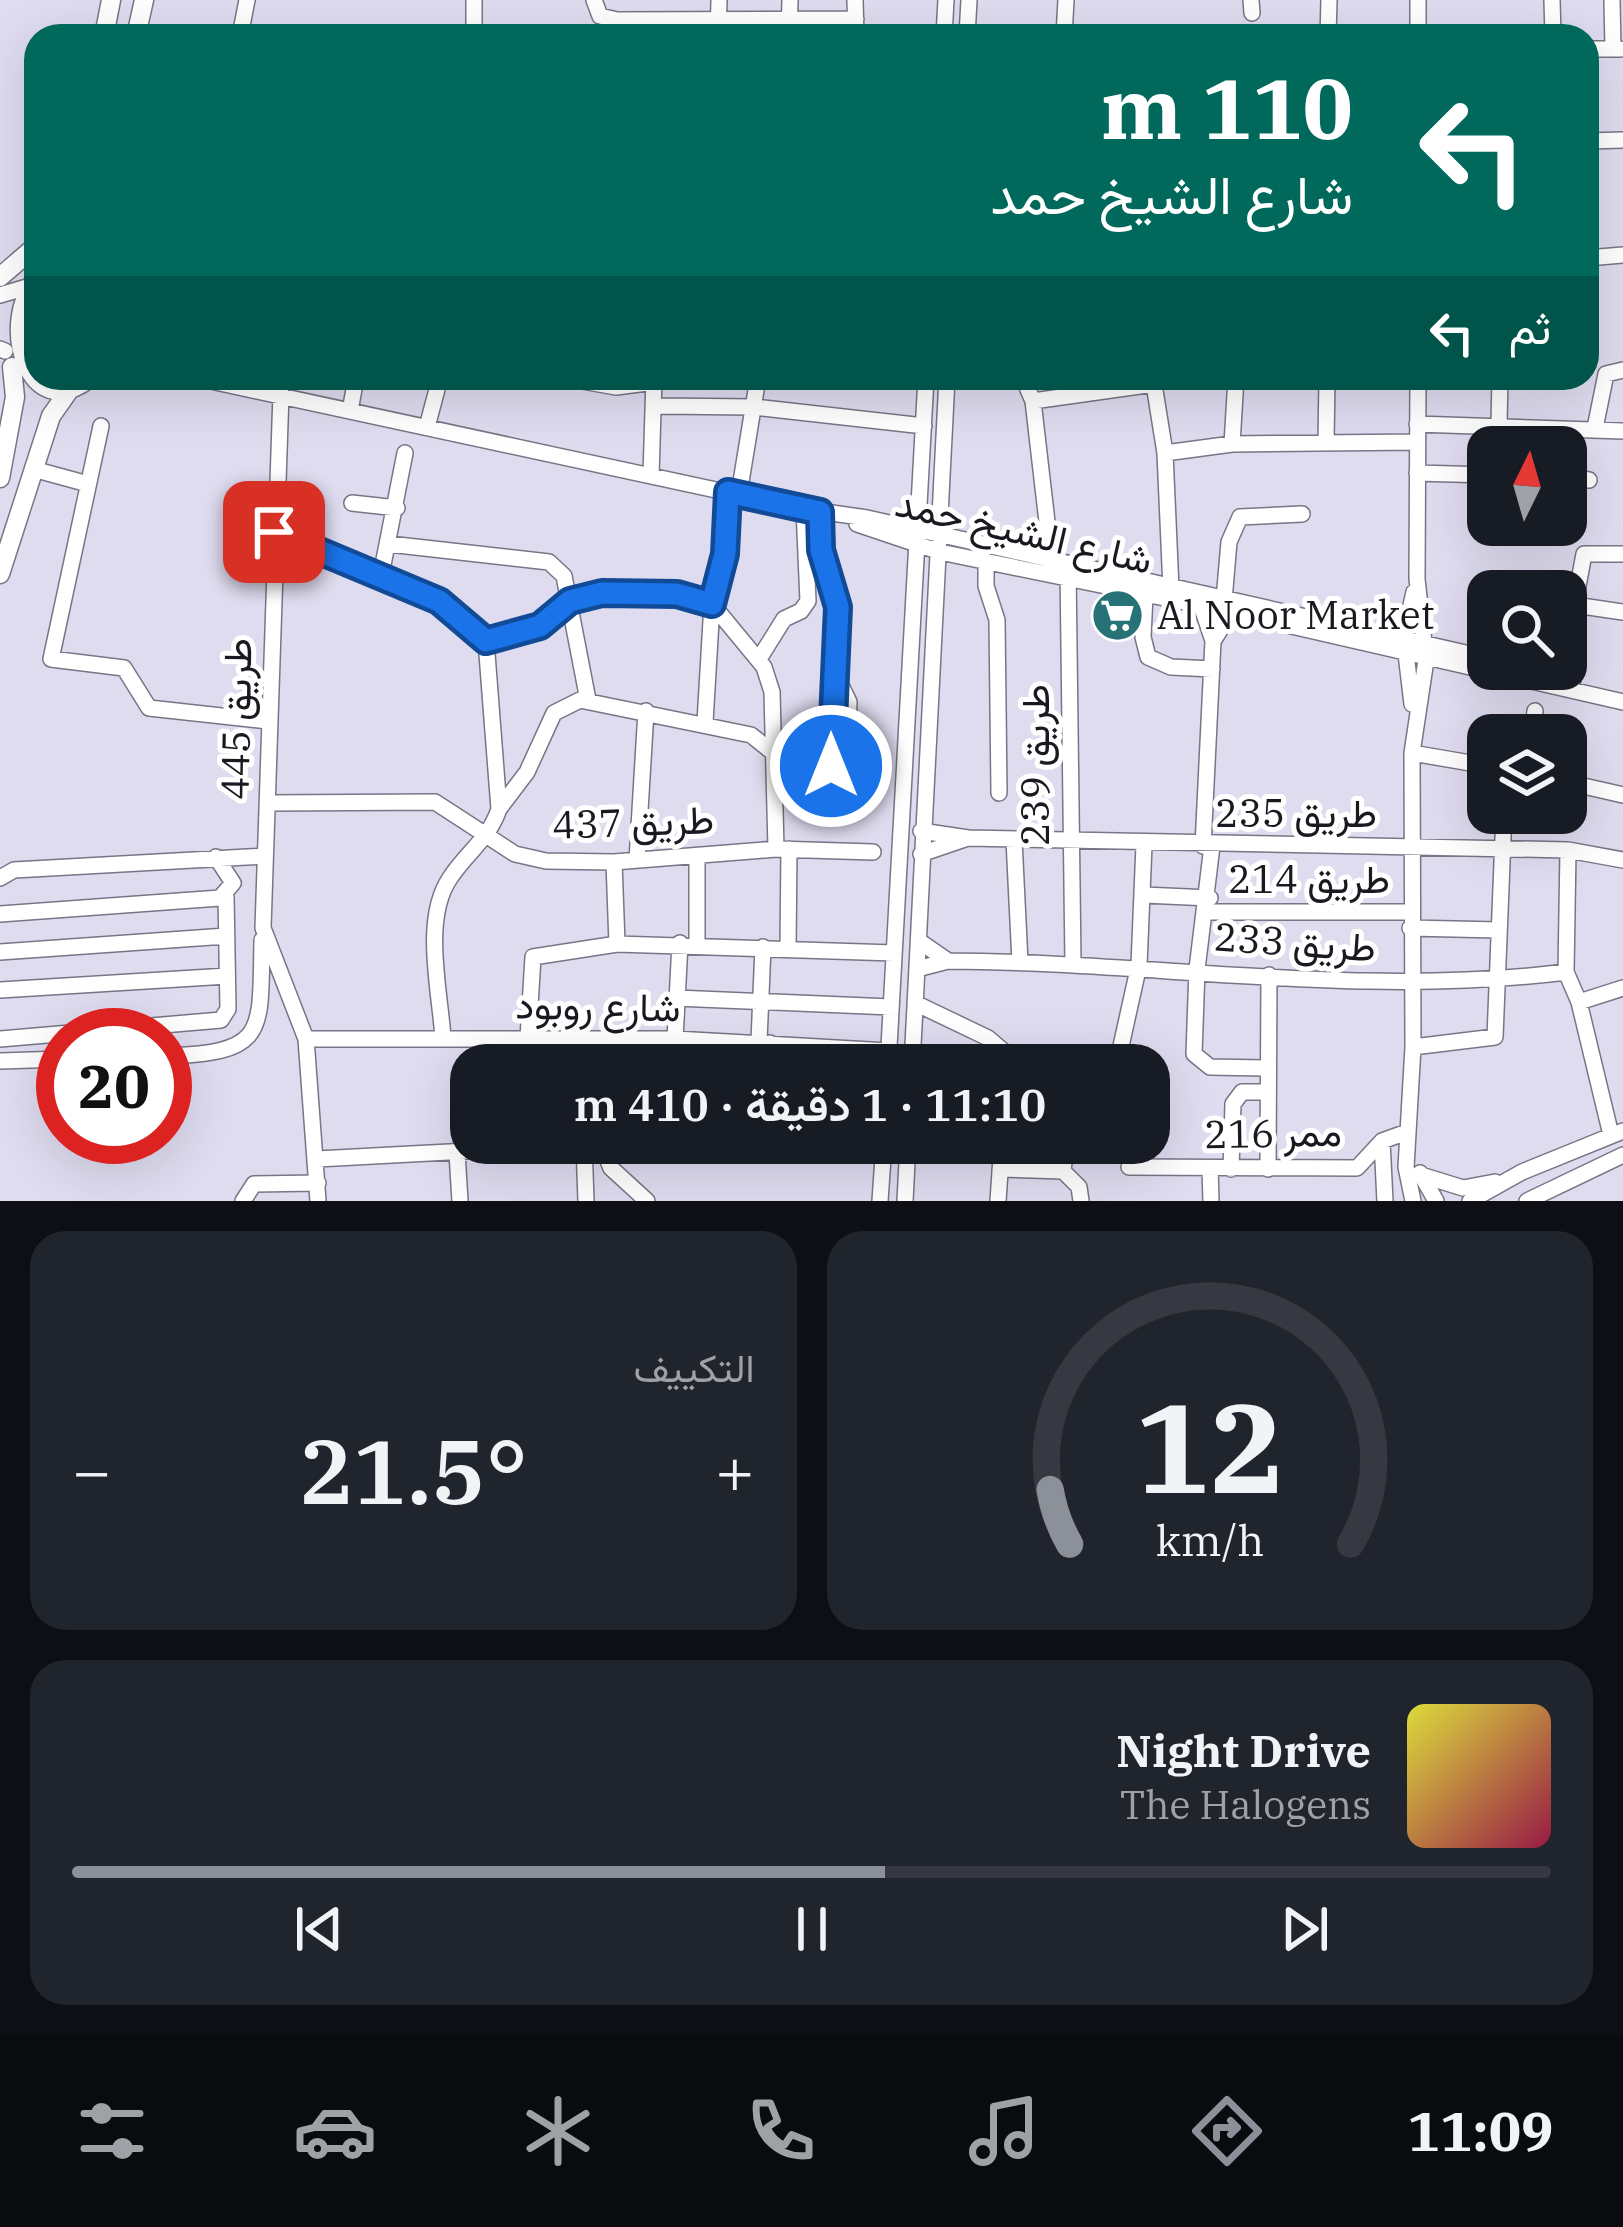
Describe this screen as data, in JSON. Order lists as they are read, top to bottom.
{
  "streets": {
    "street": [
      "شارع الشيخ حمد",
      "طريق 445",
      "طريق 239",
      "طريق 235",
      "طريق 437",
      "طريق 214",
      "طريق 233",
      "شارع روبود",
      "ممر 216"
    ]
  },
  "crossings": [
    ["شارع الشيخ حمد", "طريق 445"],
    ["شارع الشيخ حمد", "طريق 239"],
    ["طريق 445", "طريق 437"],
    ["طريق 445", "شارع روبود"],
    ["طريق 239", "طريق 235"],
    ["طريق 239", "طريق 233"]
  ],
  "places": {
    "supermarket": ["Al Noor Market"]
  },
  "north": "top",
  "page": {
    "turn": ["110 m", "شارع الشيخ حمد"],
    "then": "ثم",
    "limit": "20",
    "trip": "11:10 · 1 دقيقة · 410 m",
    "tile": "التكييف",
    "heat": ["−", "21.5°", "+"],
    "song": ["Night Drive", "The Halogens"],
    "tabs": "11:09",
    "gauge": ["12", "km/h"]
  }
}
